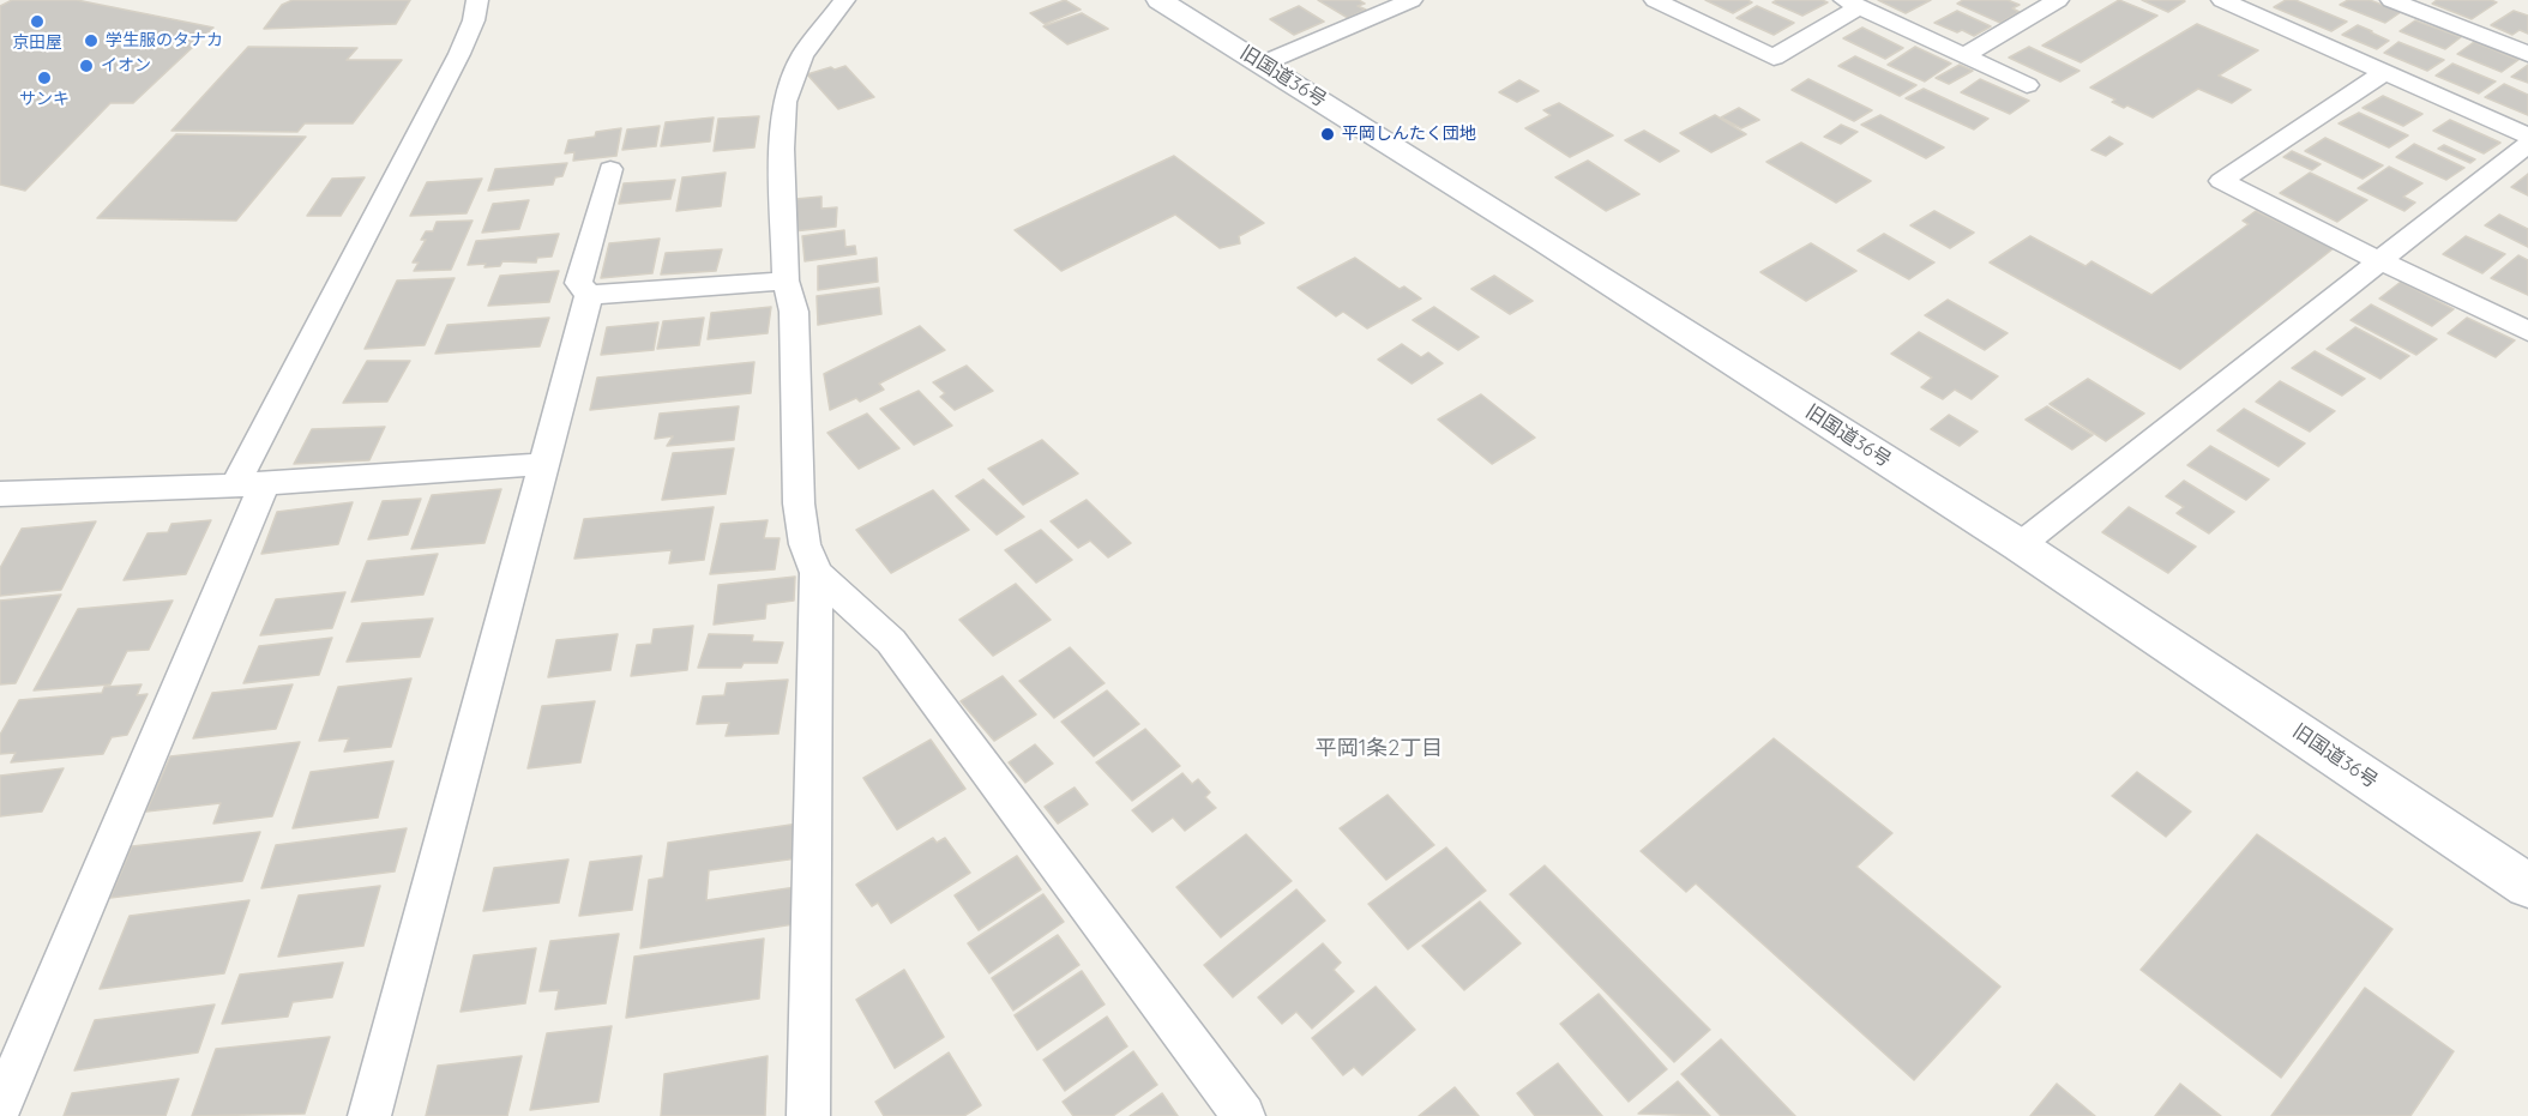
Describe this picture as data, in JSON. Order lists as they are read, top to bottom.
{
  "streets": {
    "street": ["旧国道36号"]
  },
  "districts": ["平岡1条2丁目"],
  "places": [
    "京田屋",
    "学生服のタナカ",
    "イオン",
    "サンキ",
    "平岡しんたく団地"
  ]
}
